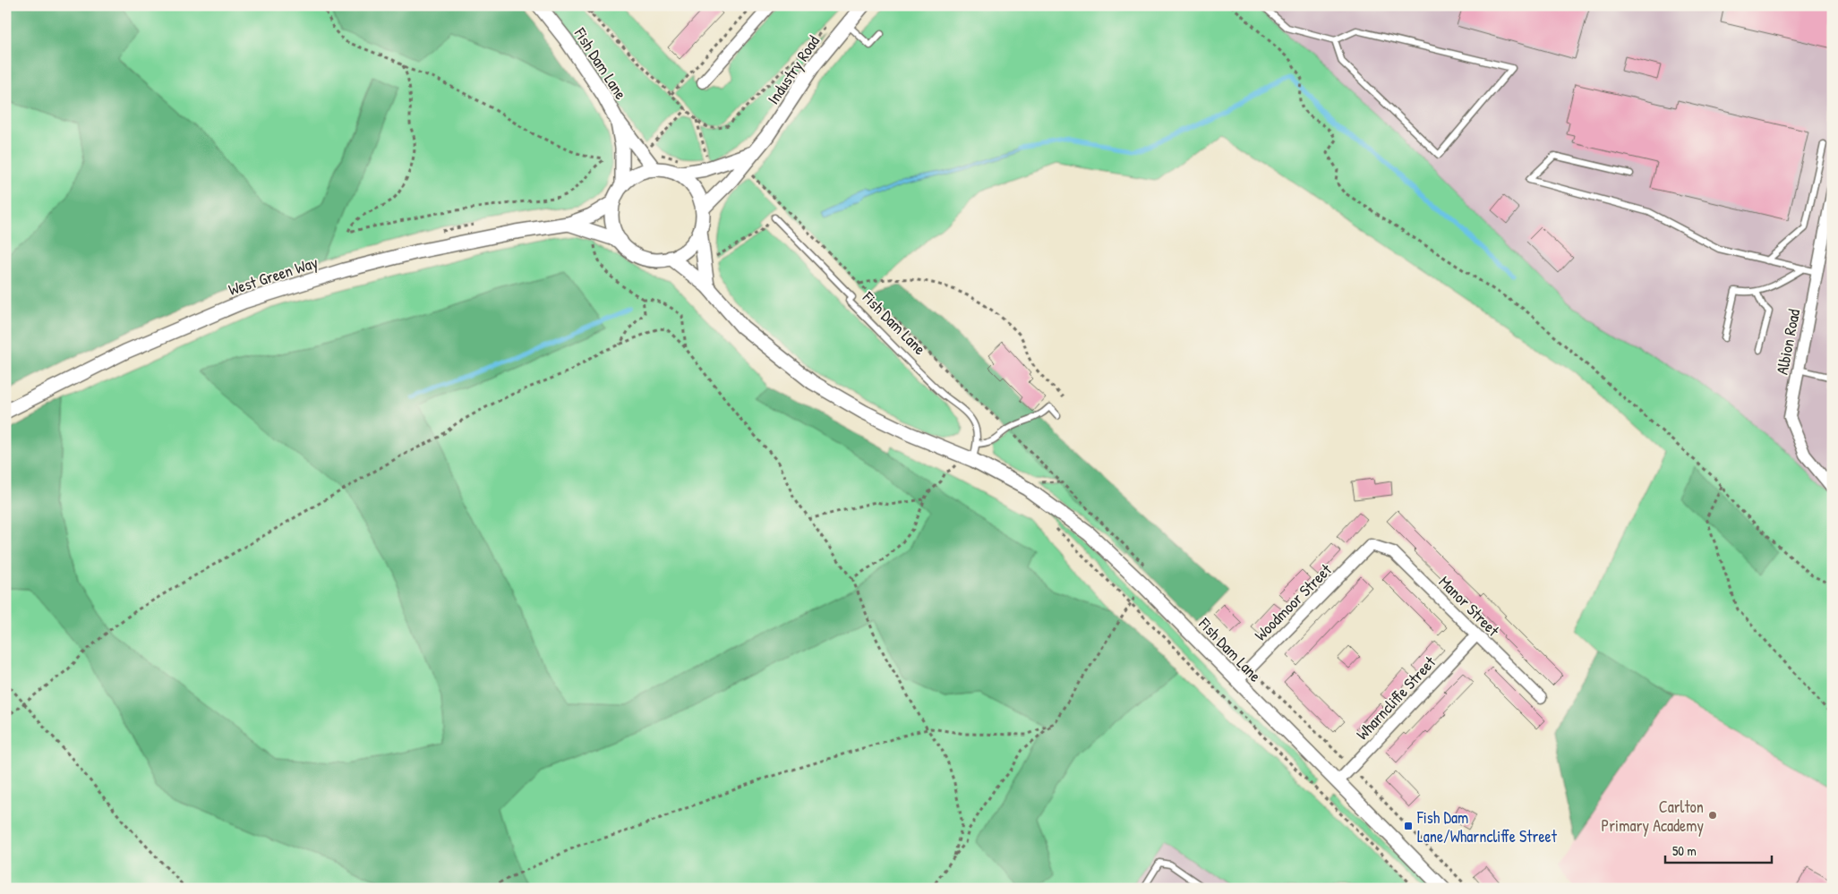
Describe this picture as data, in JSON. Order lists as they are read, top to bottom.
{
  "streets": {
    "street": [
      "Fish Dam Lane",
      "Industry Road",
      "West Green Way",
      "Albion Road",
      "Woodmoor Street",
      "Manor Street",
      "Wharncliffe Street"
    ]
  },
  "crossings": [
    ["Fish Dam Lane", "Industry Road"],
    ["Fish Dam Lane", "West Green Way"],
    ["Fish Dam Lane", "Woodmoor Street"],
    ["Fish Dam Lane", "Wharncliffe Street"],
    ["Industry Road", "West Green Way"],
    ["Woodmoor Street", "Manor Street"],
    ["Manor Street", "Wharncliffe Street"]
  ],
  "places": {
    "other": ["Carlton Primary Academy"],
    "transit": ["Fish Dam Lane/Wharncliffe Street"]
  },
  "scale_bar": "50 m"
}
